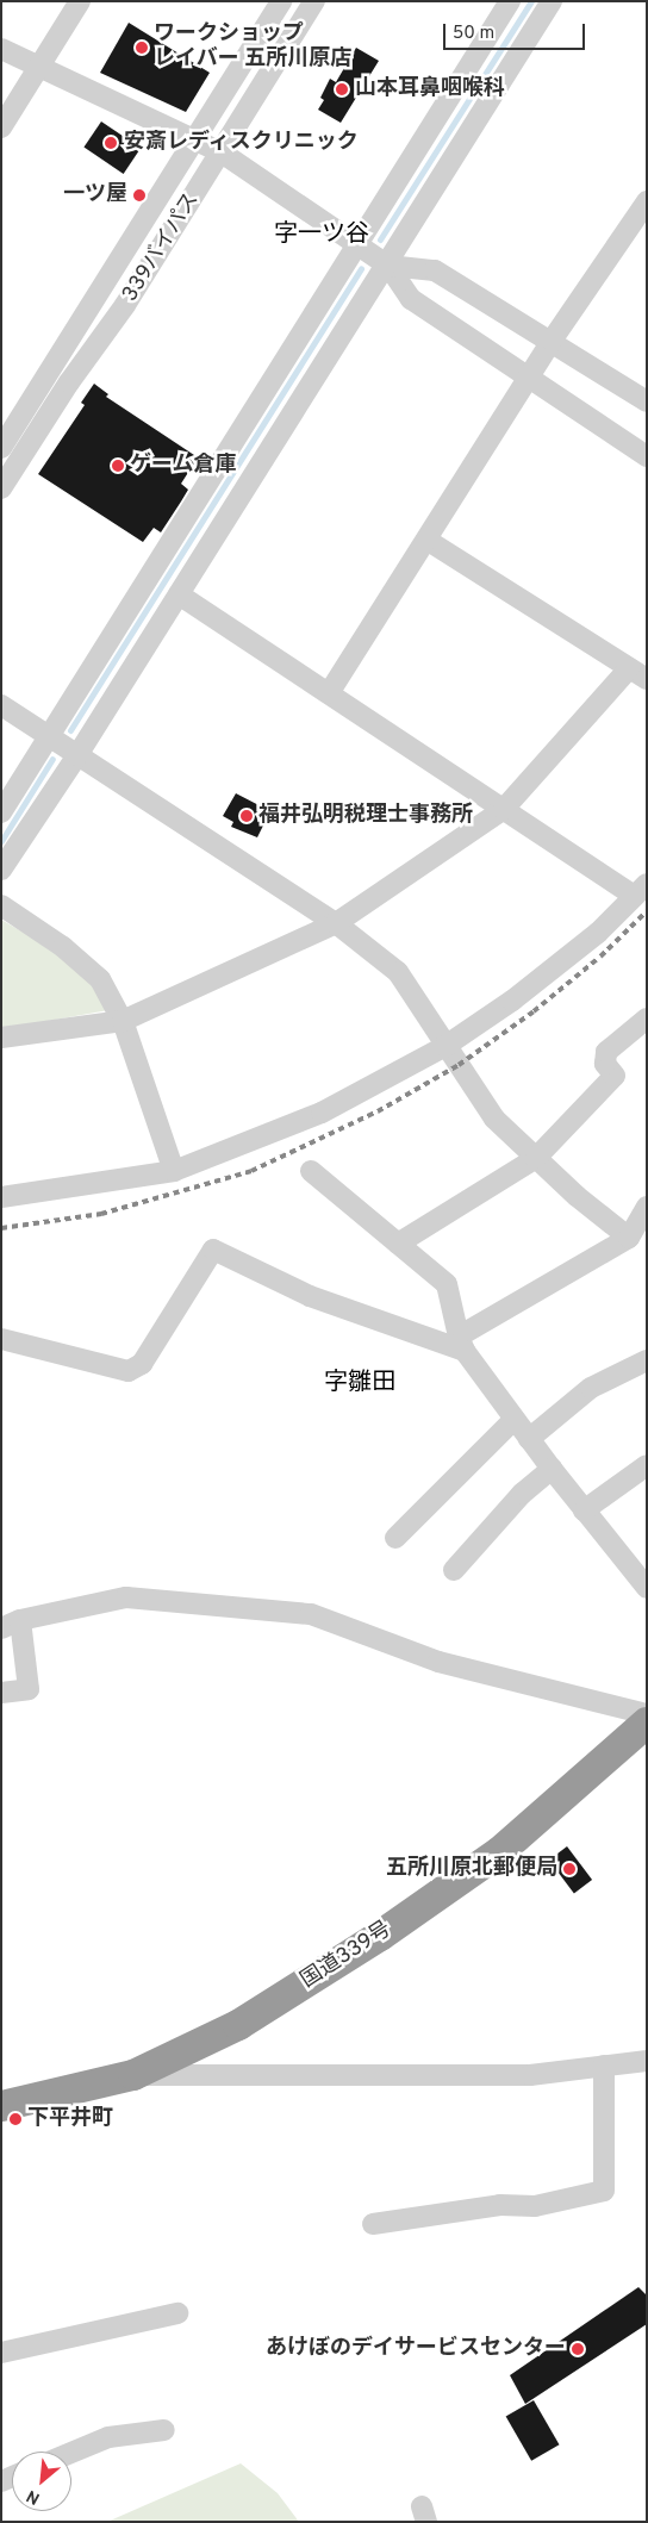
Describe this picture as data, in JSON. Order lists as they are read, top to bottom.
{
  "streets": {
    "highway": ["国道339号"],
    "street": ["339バイパス"]
  },
  "districts": ["字一ツ谷", "字雛田"],
  "places": [
    "ワークショップ レイバー 五所川原店",
    "山本耳鼻咽喉科",
    "安斎レディスクリニック",
    "一ツ屋",
    "ゲーム倉庫",
    "福井弘明税理士事務所",
    "五所川原北郵便局",
    "下平井町",
    "あけぼのデイサービスセンター"
  ],
  "scale_bar": "50 m",
  "north": "bottom left"
}
